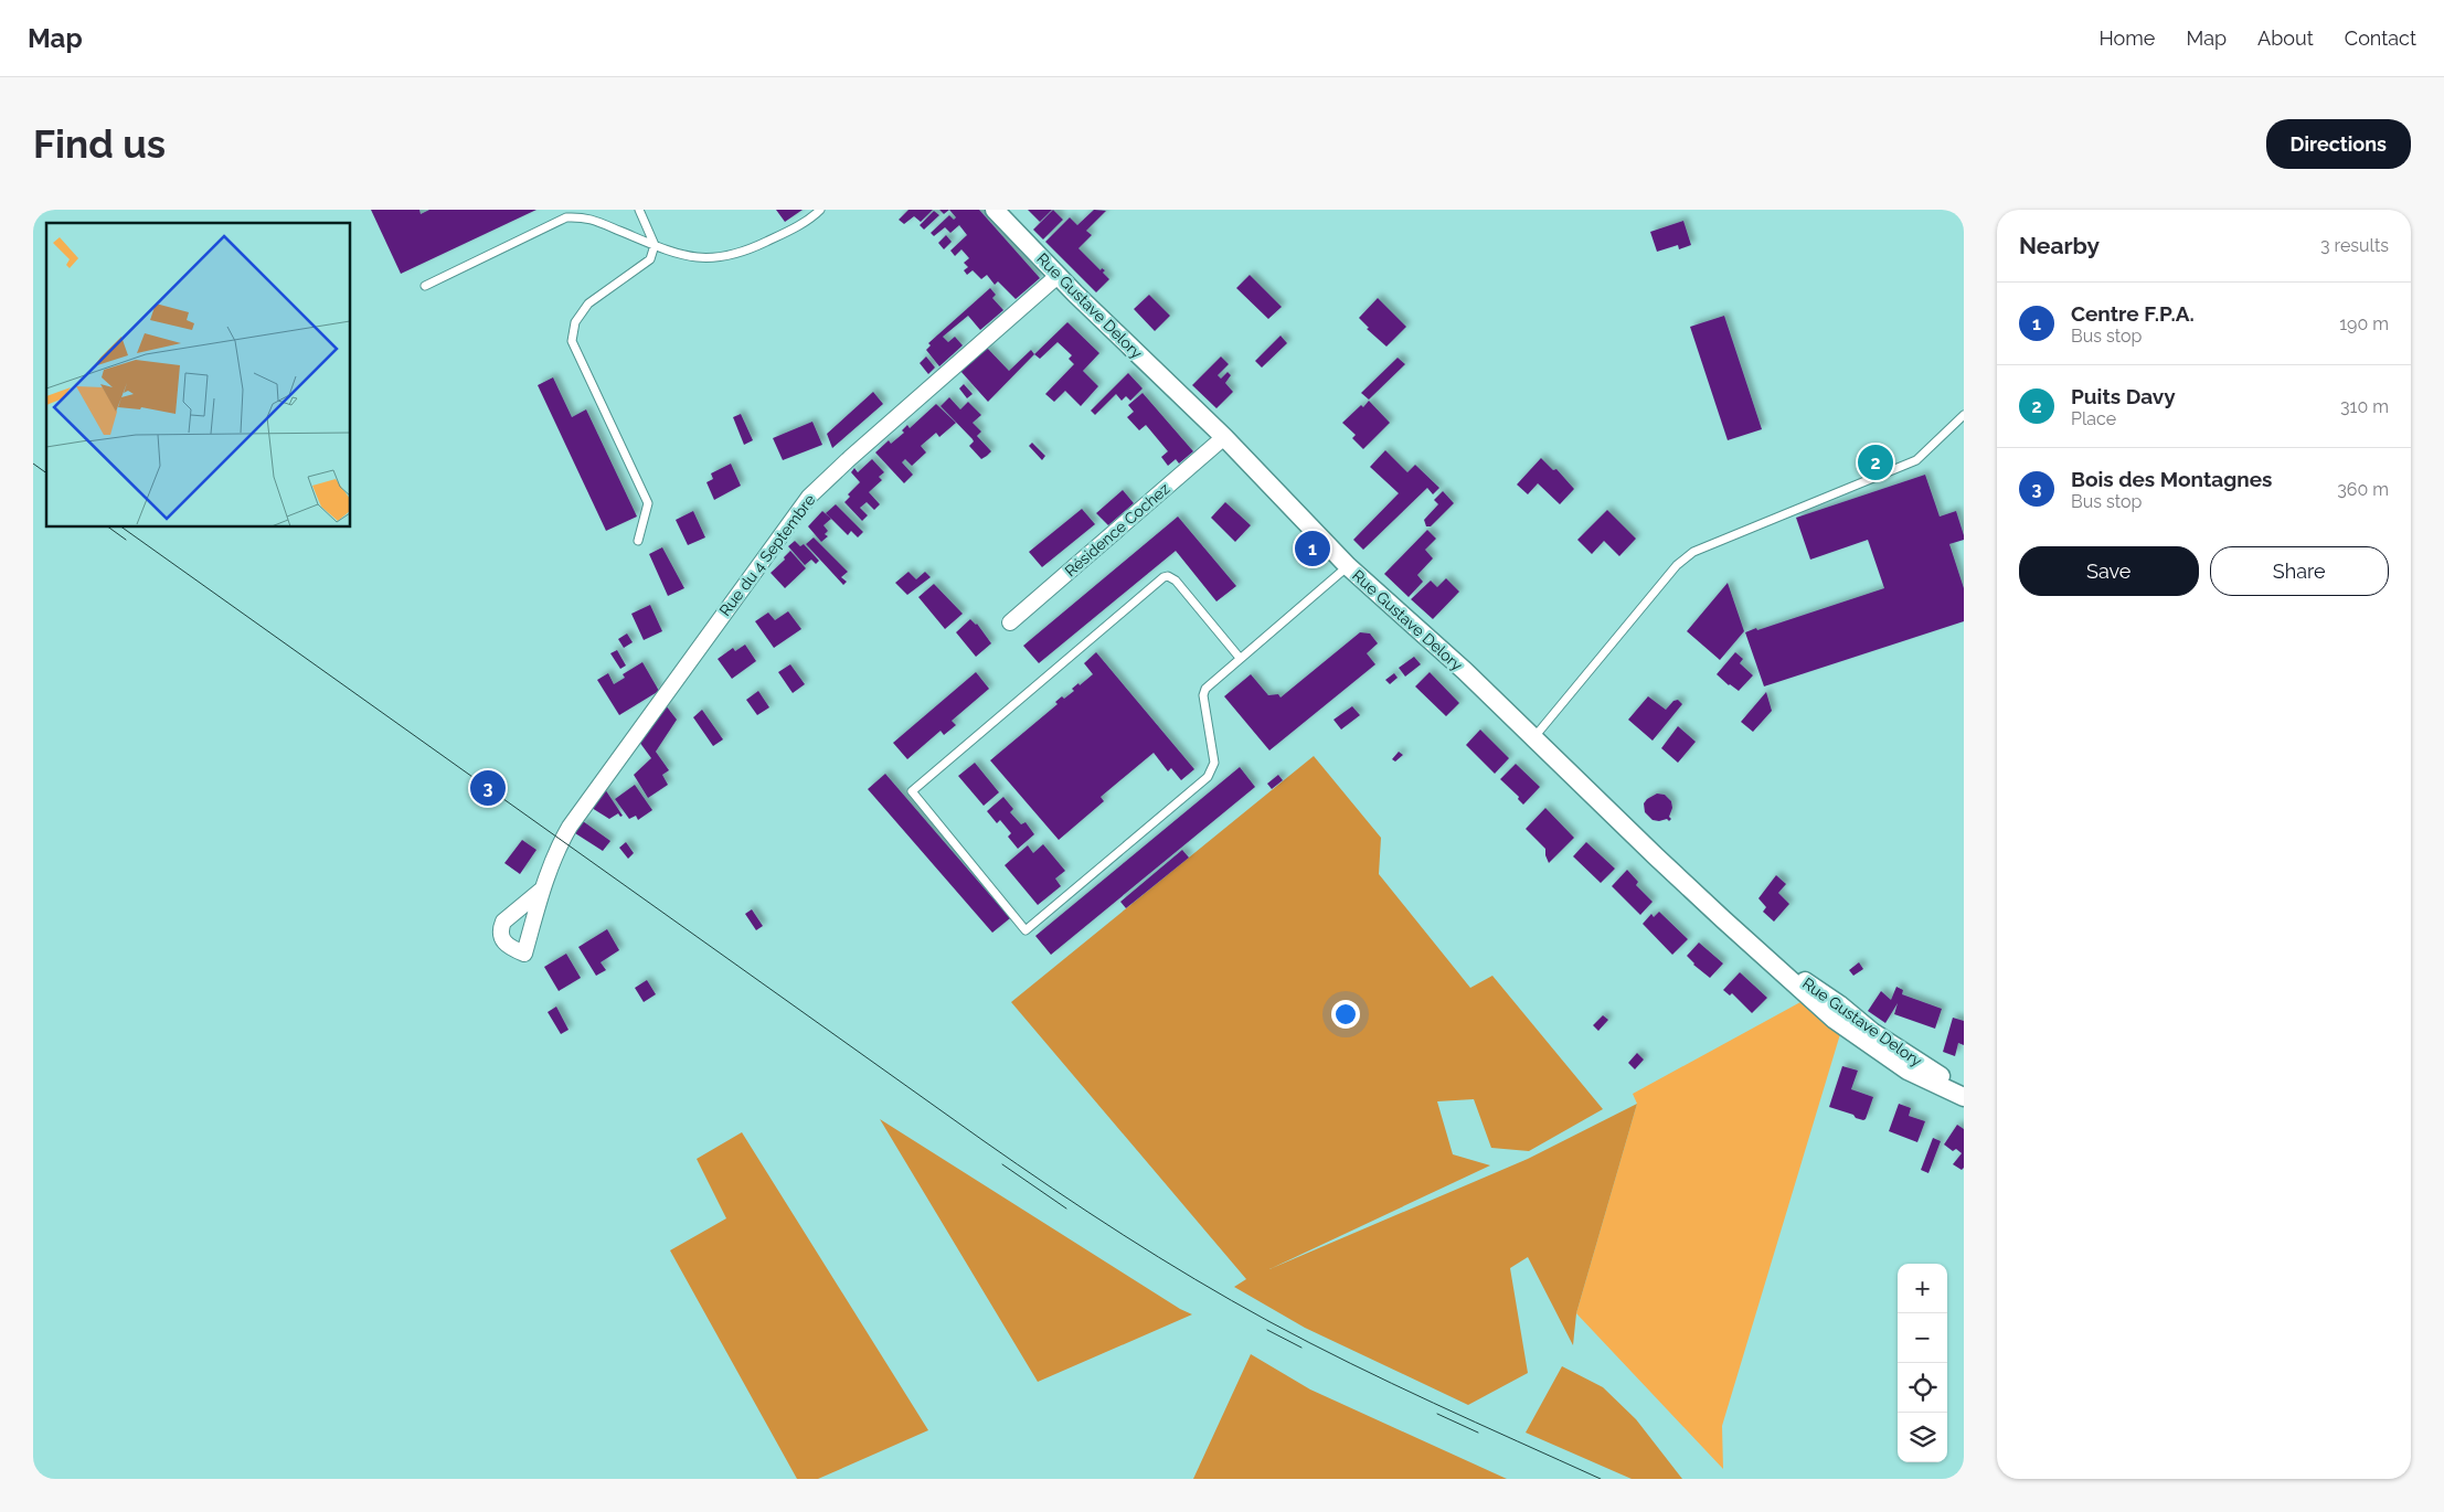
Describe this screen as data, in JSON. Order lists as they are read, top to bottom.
{
  "streets": {
    "street": ["Rue Gustave Delory", "Résidence Cochez", "Rue du 4 Septembre"]
  },
  "crossings": [
    ["Rue Gustave Delory", "Résidence Cochez"],
    ["Rue Gustave Delory", "Rue du 4 Septembre"]
  ],
  "page": {
    "header": "Map",
    "nav": [
      "Home",
      "Map",
      "About",
      "Contact"
    ],
    "buttons": [
      "Directions",
      ["Save", "Share"]
    ],
    "title": "Find us",
    "heading": ["Nearby", "3 results"],
    "list": [
      {
        "mark": "1",
        "name": "Centre F.P.A.",
        "note": "Bus stop",
        "value": "190 m"
      },
      {
        "mark": "2",
        "name": "Puits Davy",
        "note": "Place",
        "value": "310 m"
      },
      {
        "mark": "3",
        "name": "Bois des Montagnes",
        "note": "Bus stop",
        "value": "360 m"
      }
    ],
    "pins": ["2", "1", "3"],
    "map_buttons": ["+", "−"]
  }
}
